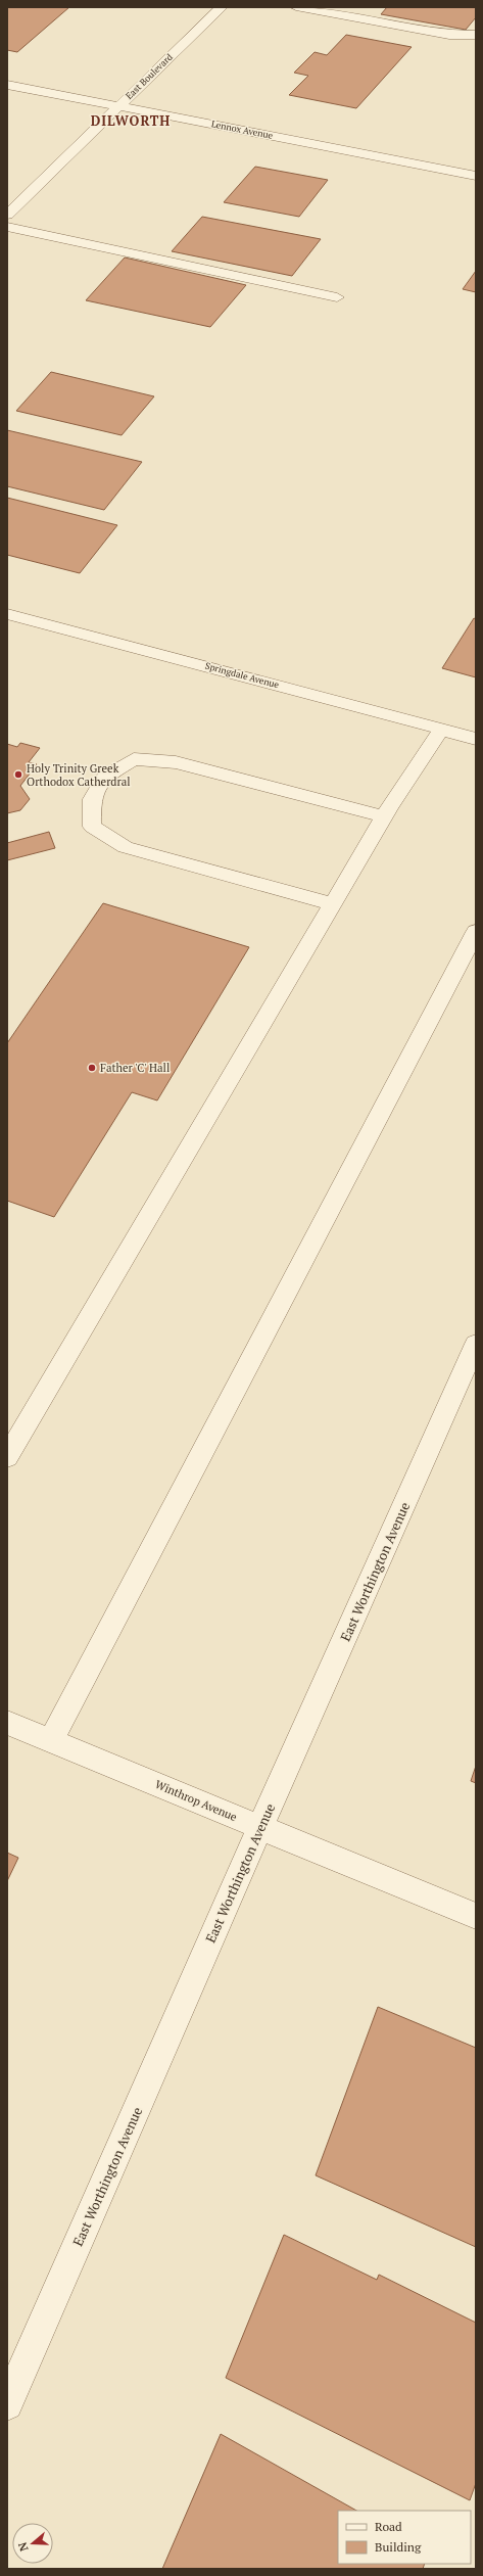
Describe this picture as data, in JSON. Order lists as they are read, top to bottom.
{
  "streets": {
    "street": [
      "East Boulevard",
      "Lennox Avenue",
      "Springdale Avenue",
      "East Worthington Avenue",
      "Winthrop Avenue"
    ]
  },
  "crossings": [
    ["East Boulevard", "Lennox Avenue"],
    ["East Worthington Avenue", "Winthrop Avenue"]
  ],
  "districts": ["DILWORTH"],
  "places": ["Holy Trinity Greek Orthodox Catherdral", "Father 'C' Hall"],
  "legend": ["Road", "Building"],
  "north": "left"
}
